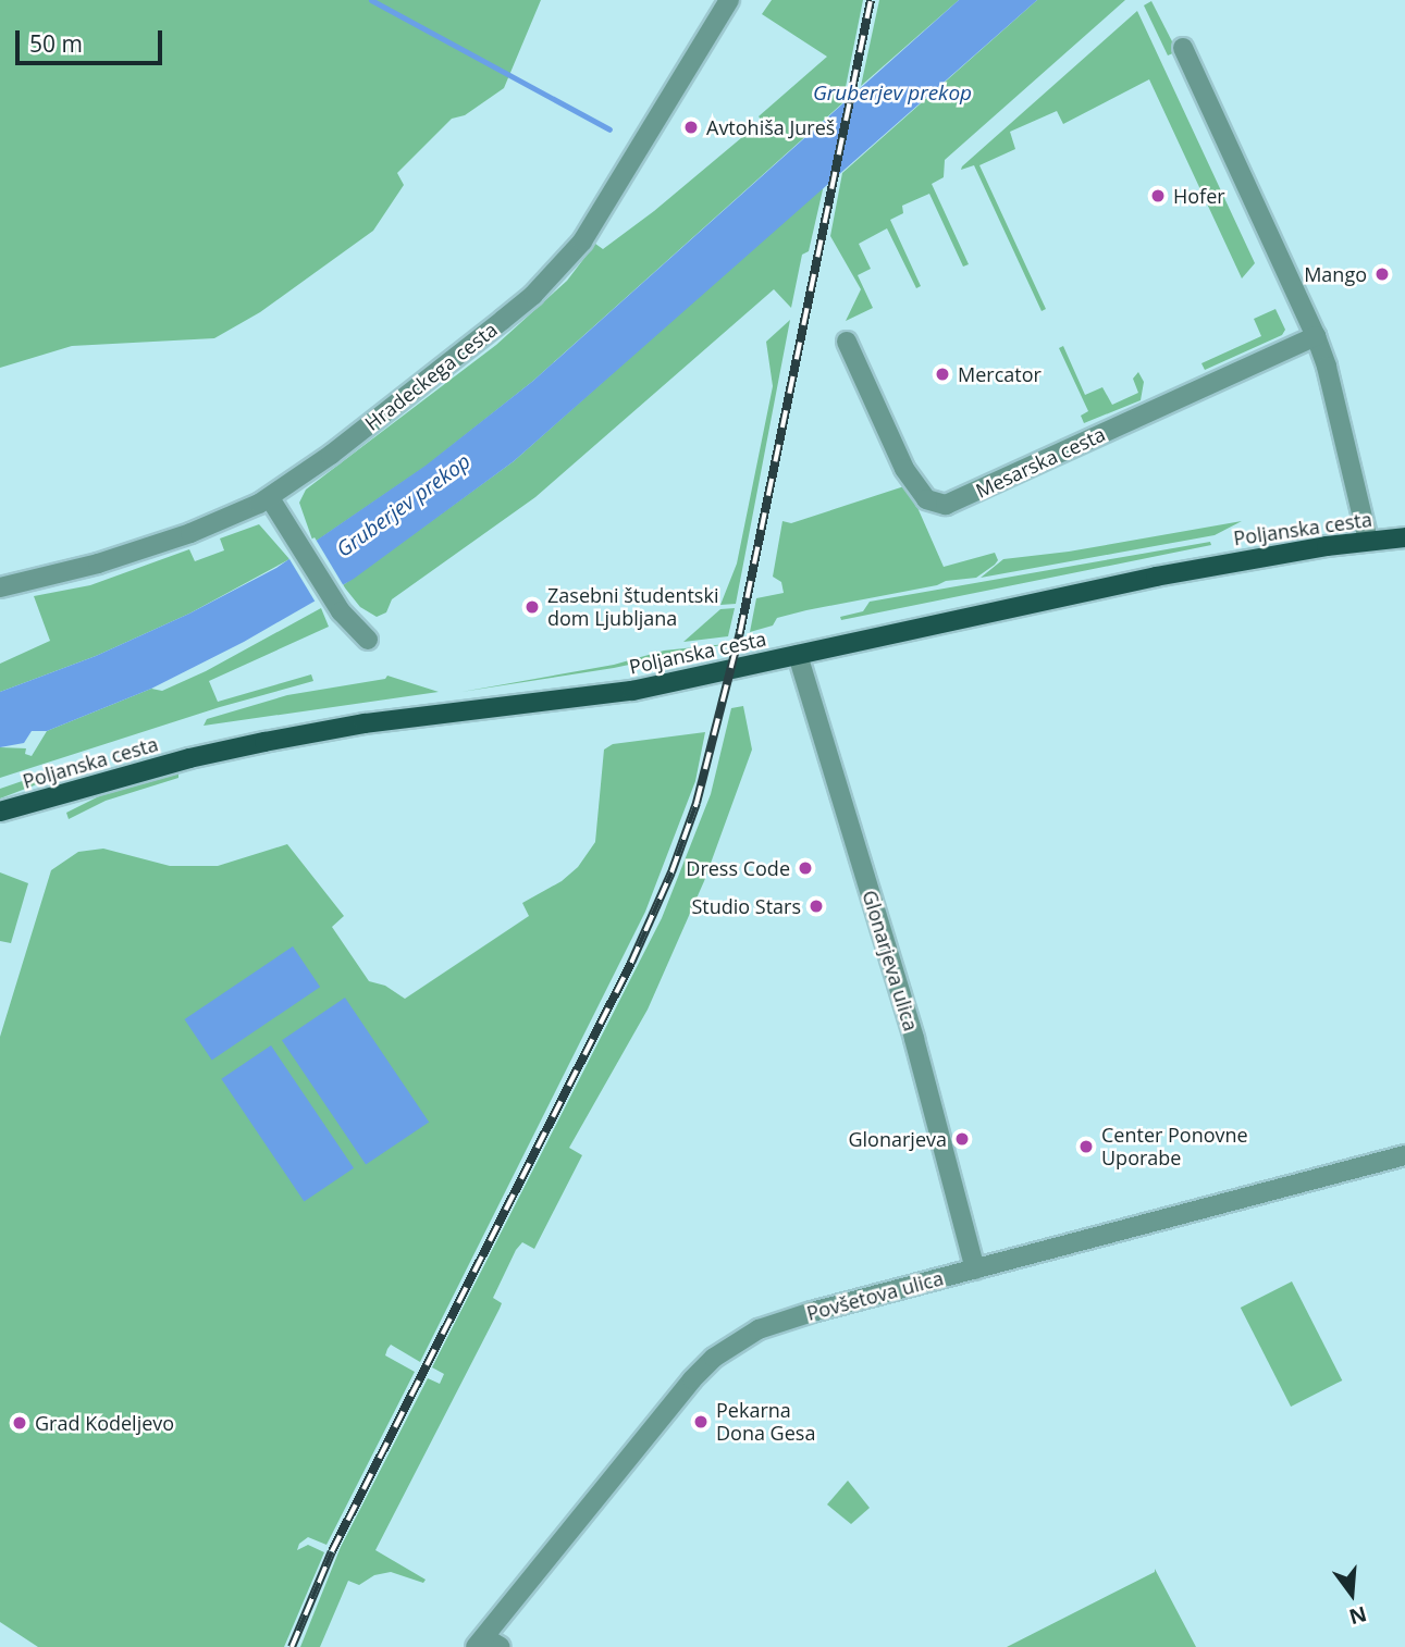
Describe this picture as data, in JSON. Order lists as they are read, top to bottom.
{
  "streets": {
    "main road": ["Poljanska cesta"],
    "street": [
      "Hradeckega cesta",
      "Mesarska cesta",
      "Glonarjeva ulica",
      "Povšetova ulica"
    ]
  },
  "crossings": [
    ["Poljanska cesta", "Glonarjeva ulica"],
    ["Glonarjeva ulica", "Povšetova ulica"]
  ],
  "water": ["Gruberjev prekop"],
  "places": [
    "Avtohiša Jureš",
    "Hofer",
    "Mango",
    "Mercator",
    "Zasebni študentski dom Ljubljana",
    "Dress Code",
    "Studio Stars",
    "Glonarjeva",
    "Center Ponovne Uporabe",
    "Pekarna Dona Gesa",
    "Grad Kodeljevo"
  ],
  "scale_bar": "50 m",
  "north": "bottom"
}
